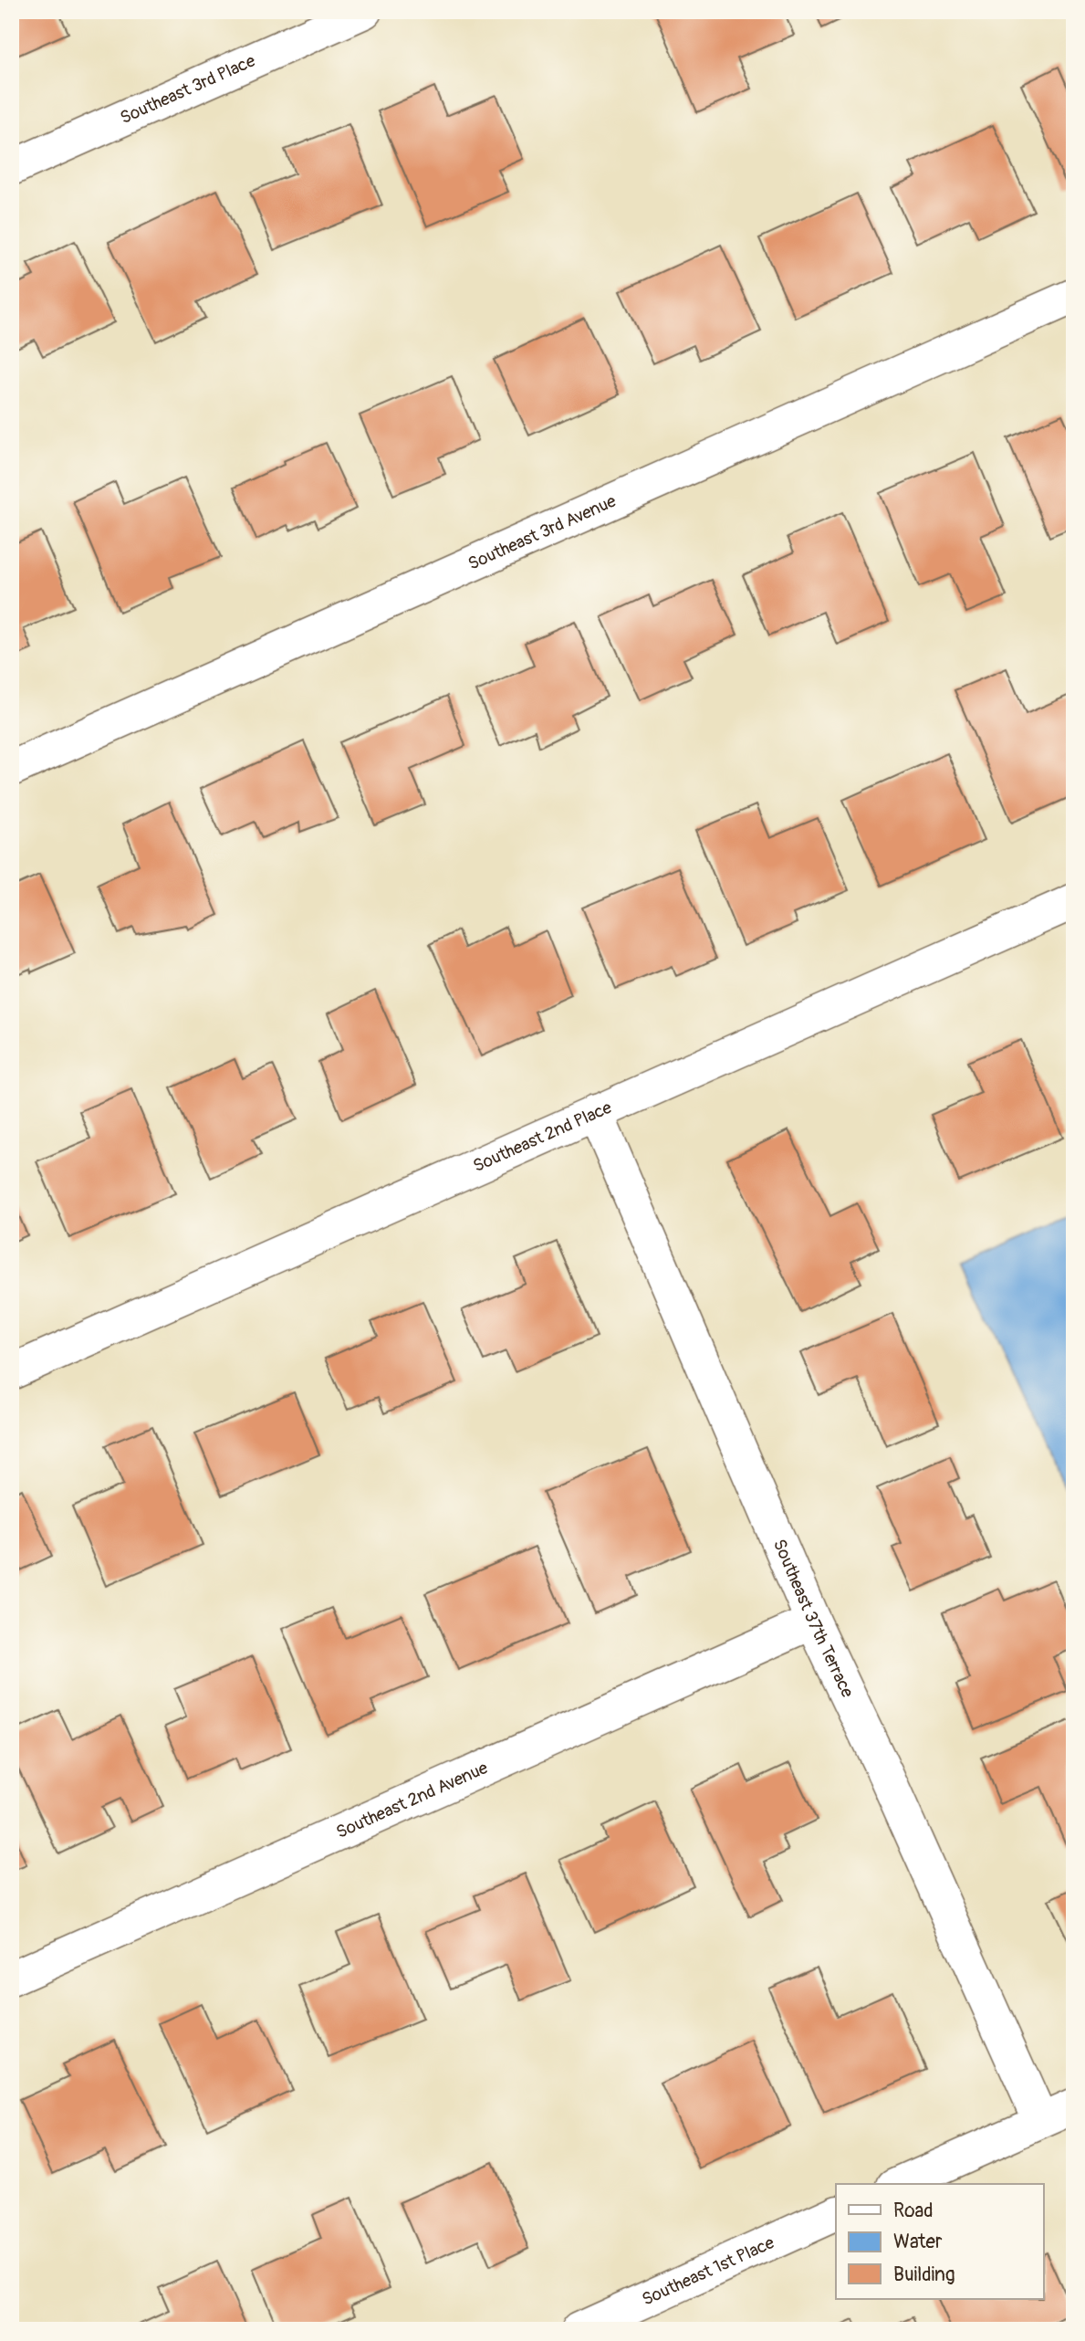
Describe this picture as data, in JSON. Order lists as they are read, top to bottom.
{
  "streets": {
    "street": [
      "Southeast 3rd Place",
      "Southeast 3rd Avenue",
      "Southeast 2nd Place",
      "Southeast 37th Terrace",
      "Southeast 2nd Avenue",
      "Southeast 1st Place"
    ]
  },
  "crossings": [
    ["Southeast 2nd Place", "Southeast 37th Terrace"],
    ["Southeast 37th Terrace", "Southeast 2nd Avenue"]
  ],
  "legend": ["Road", "Water", "Building"]
}
